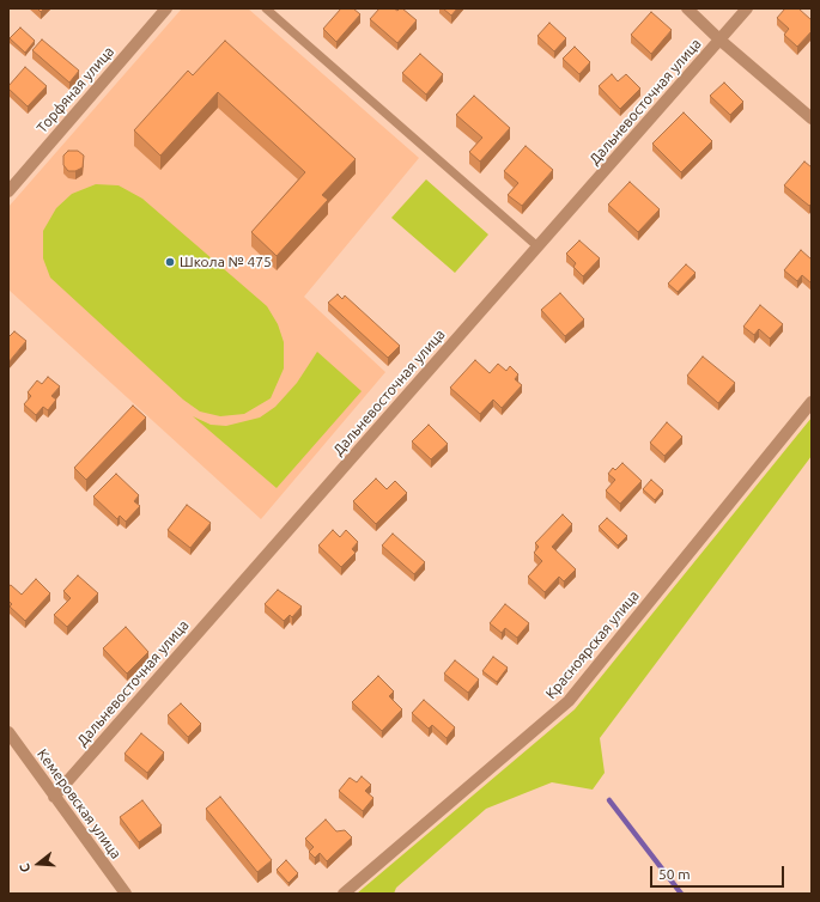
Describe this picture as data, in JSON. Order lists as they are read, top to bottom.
{
  "streets": {
    "street": [
      "Торфяная улица",
      "Дальневосточная улица",
      "Красноярская улица",
      "Кемеровская улица"
    ]
  },
  "crossings": [
    ["Дальневосточная улица", "Кемеровская улица"]
  ],
  "places": ["Школа № 475"],
  "scale_bar": "50 m",
  "north": "left"
}
